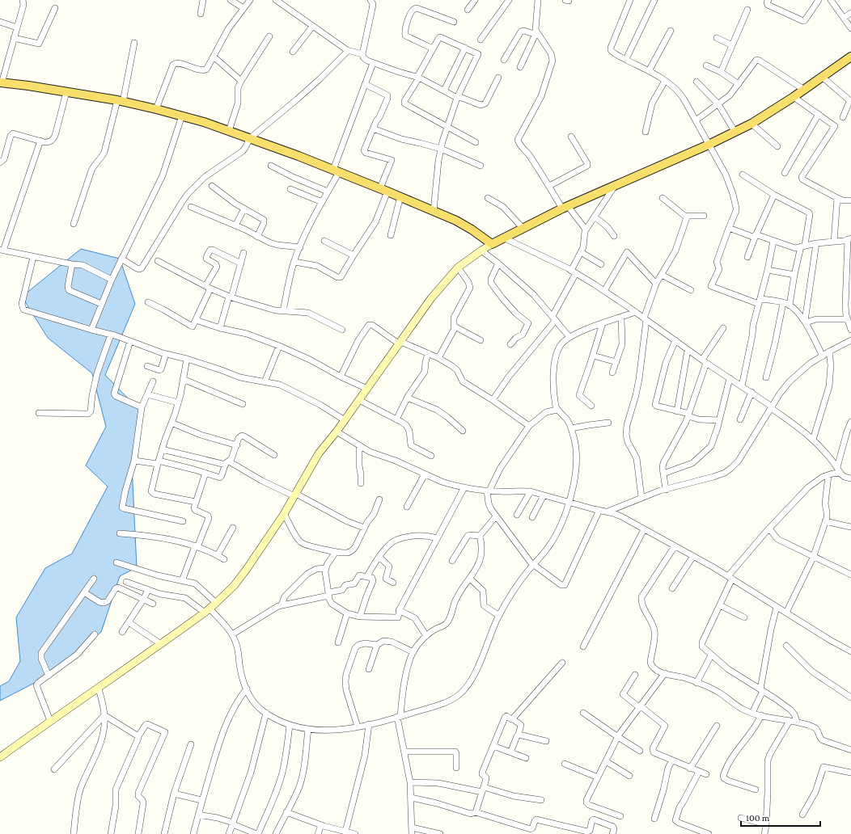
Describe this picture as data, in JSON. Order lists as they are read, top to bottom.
{
  "scale_bar": "100 m"
}
